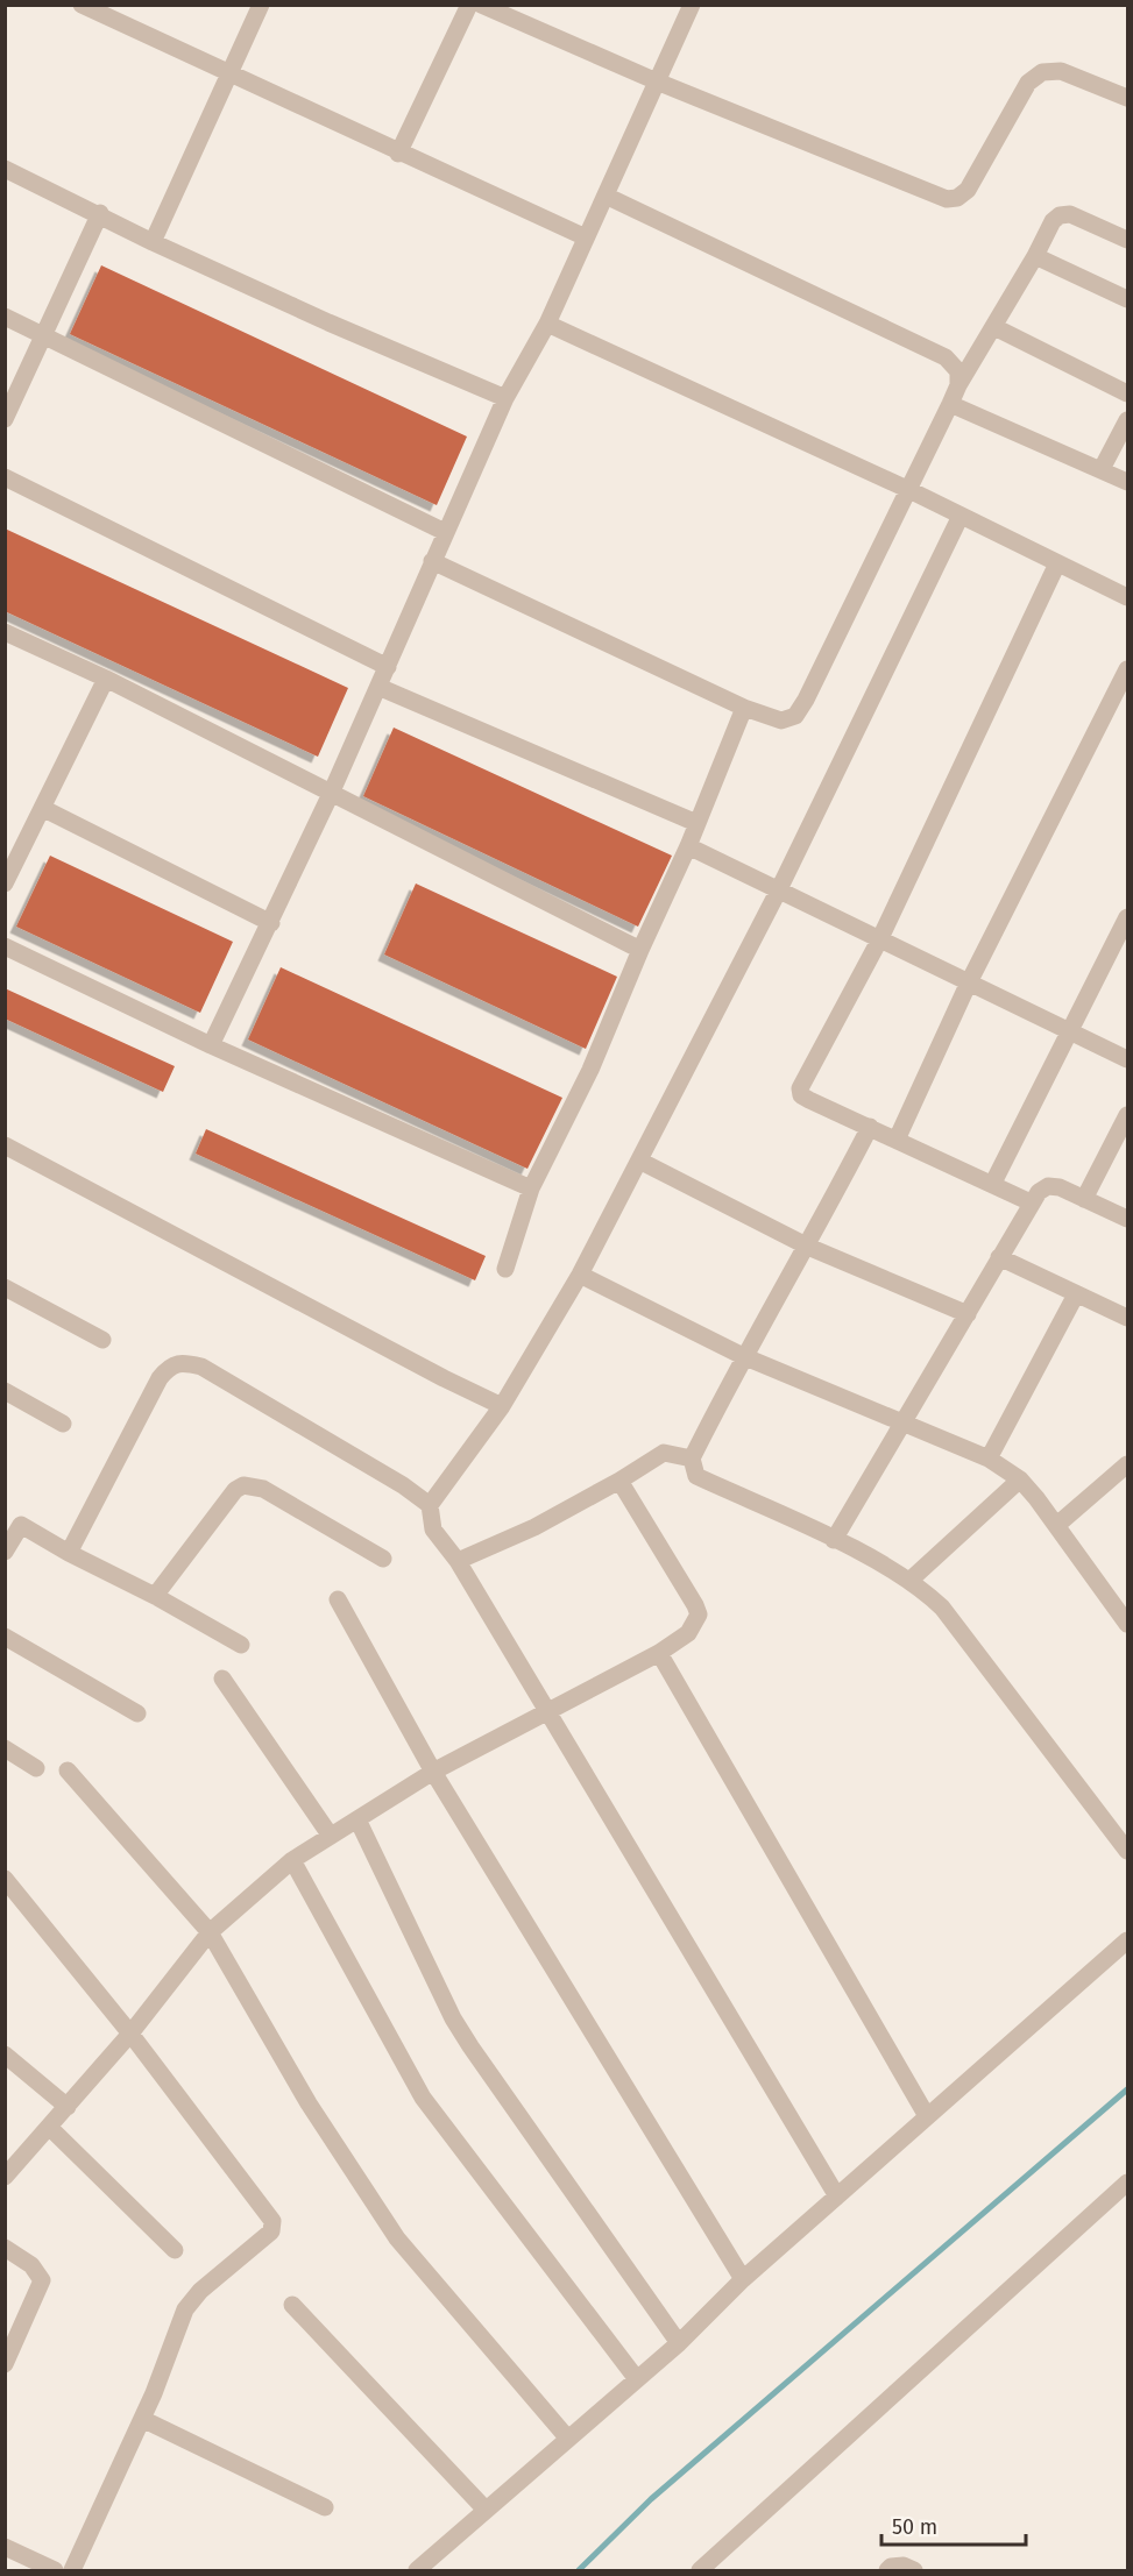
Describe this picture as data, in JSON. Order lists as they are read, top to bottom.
{
  "scale_bar": "50 m"
}
